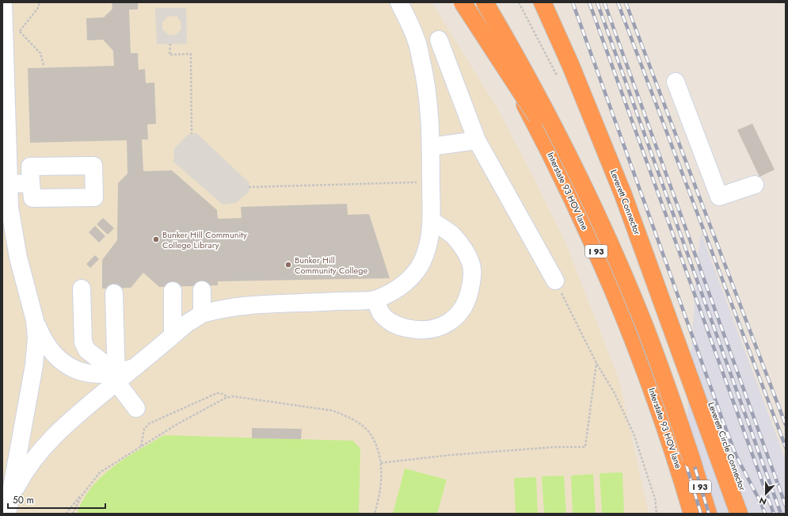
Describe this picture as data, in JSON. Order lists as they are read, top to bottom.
{
  "streets": {
    "highway": [
      "Interstate 93 HOV lane",
      "Leverett Connector",
      "I 93",
      "Leverett Circle Connector"
    ]
  },
  "crossings": [
    ["Leverett Connector", "Leverett Circle Connector"]
  ],
  "places": ["Bunker Hill Community College Library", "Bunker Hill Community College"],
  "scale_bar": "50 m",
  "north": "bottom"
}
